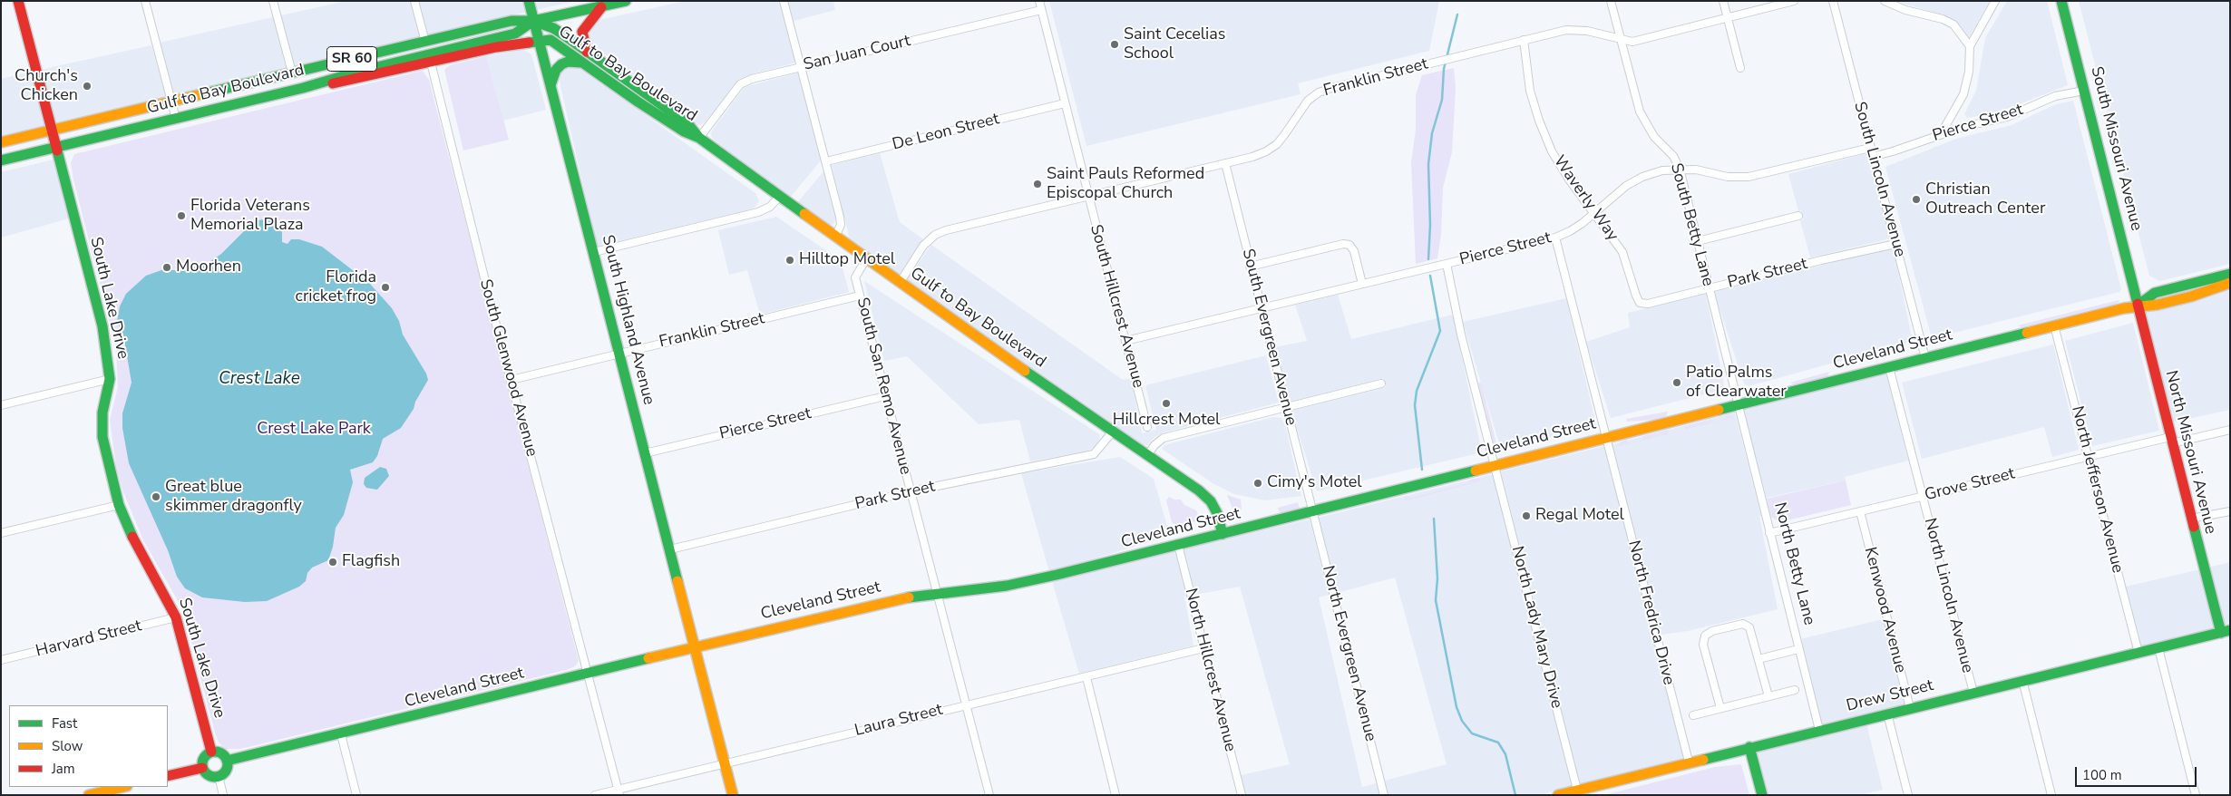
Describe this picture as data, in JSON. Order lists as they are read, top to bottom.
{
  "streets": {
    "street": [
      "San Juan Court",
      "SR 60",
      "Gulf to Bay Boulevard",
      "Franklin Street",
      "Pierce Street",
      "De Leon Street",
      "South Missouri Avenue",
      "South Lincoln Avenue",
      "Waverly Way",
      "South Betty Lane",
      "Park Street",
      "South Lake Drive",
      "South Hillcrest Avenue",
      "South Highland Avenue",
      "South Evergreen Avenue",
      "Cleveland Street",
      "South Glenwood Avenue",
      "South San Remo Avenue",
      "North Missouri Avenue",
      "Grove Street",
      "North Jefferson Avenue",
      "North Betty Lane",
      "North Lincoln Avenue",
      "Kenwood Avenue",
      "North Fredrica Drive",
      "North Lady Mary Drive",
      "Harvard Street",
      "North Evergreen Avenue",
      "North Hillcrest Avenue",
      "Drew Street",
      "Laura Street"
    ]
  },
  "crossings": [
    ["San Juan Court", "Gulf to Bay Boulevard"],
    ["San Juan Court", "South Hillcrest Avenue"],
    ["SR 60", "Gulf to Bay Boulevard"],
    ["SR 60", "South Highland Avenue"],
    ["Gulf to Bay Boulevard", "Franklin Street"],
    ["Gulf to Bay Boulevard", "Park Street"],
    ["Gulf to Bay Boulevard", "South Lake Drive"],
    ["Gulf to Bay Boulevard", "South Highland Avenue"],
    ["Gulf to Bay Boulevard", "Cleveland Street"],
    ["Gulf to Bay Boulevard", "South San Remo Avenue"],
    ["Franklin Street", "Waverly Way"],
    ["Franklin Street", "South Betty Lane"],
    ["Franklin Street", "South Hillcrest Avenue"],
    ["Franklin Street", "South Highland Avenue"],
    ["Franklin Street", "South Evergreen Avenue"],
    ["Franklin Street", "South Glenwood Avenue"],
    ["Franklin Street", "South San Remo Avenue"],
    ["Pierce Street", "South Missouri Avenue"],
    ["Pierce Street", "South Lincoln Avenue"],
    ["Pierce Street", "Waverly Way"],
    ["Pierce Street", "South Betty Lane"],
    ["Pierce Street", "South Hillcrest Avenue"],
    ["Pierce Street", "South Highland Avenue"],
    ["Pierce Street", "South Evergreen Avenue"],
    ["Pierce Street", "South San Remo Avenue"],
    ["Pierce Street", "North Fredrica Drive"],
    ["Pierce Street", "North Lady Mary Drive"],
    ["De Leon Street", "South Hillcrest Avenue"],
    ["South Missouri Avenue", "Cleveland Street"],
    ["South Missouri Avenue", "North Missouri Avenue"],
    ["South Lincoln Avenue", "Park Street"],
    ["South Lincoln Avenue", "Cleveland Street"],
    ["Waverly Way", "Park Street"],
    ["South Betty Lane", "Park Street"],
    ["South Betty Lane", "Cleveland Street"],
    ["South Betty Lane", "North Betty Lane"],
    ["Park Street", "South Highland Avenue"],
    ["Park Street", "South San Remo Avenue"],
    ["South Lake Drive", "Cleveland Street"],
    ["South Lake Drive", "Harvard Street"],
    ["South Highland Avenue", "Cleveland Street"],
    ["South Highland Avenue", "Laura Street"],
    ["South Evergreen Avenue", "Cleveland Street"],
    ["South Evergreen Avenue", "North Evergreen Avenue"],
    ["Cleveland Street", "South Glenwood Avenue"],
    ["Cleveland Street", "South San Remo Avenue"],
    ["Cleveland Street", "North Missouri Avenue"],
    ["Cleveland Street", "North Jefferson Avenue"],
    ["Cleveland Street", "North Betty Lane"],
    ["Cleveland Street", "North Lincoln Avenue"],
    ["Cleveland Street", "North Fredrica Drive"],
    ["Cleveland Street", "North Lady Mary Drive"],
    ["Cleveland Street", "North Evergreen Avenue"],
    ["Cleveland Street", "North Hillcrest Avenue"],
    ["South Glenwood Avenue", "Laura Street"],
    ["South San Remo Avenue", "Laura Street"],
    ["North Missouri Avenue", "Grove Street"],
    ["North Missouri Avenue", "Drew Street"],
    ["Grove Street", "North Jefferson Avenue"],
    ["Grove Street", "North Betty Lane"],
    ["Grove Street", "North Lincoln Avenue"],
    ["Grove Street", "Kenwood Avenue"],
    ["North Jefferson Avenue", "Drew Street"],
    ["North Betty Lane", "Drew Street"],
    ["North Lincoln Avenue", "Drew Street"],
    ["Kenwood Avenue", "Drew Street"],
    ["North Fredrica Drive", "Drew Street"],
    ["North Lady Mary Drive", "Drew Street"],
    ["North Hillcrest Avenue", "Laura Street"]
  ],
  "water": ["Crest Lake"],
  "parks": ["Crest Lake Park"],
  "places": [
    "Saint Cecelias School",
    "Church's Chicken",
    "Saint Pauls Reformed Episcopal Church",
    "Christian Outreach Center",
    "Florida Veterans Memorial Plaza",
    "Hilltop Motel",
    "Moorhen",
    "Florida cricket frog",
    "Patio Palms of Clearwater",
    "Hillcrest Motel",
    "Cimy's Motel",
    "Great blue skimmer dragonfly",
    "Regal Motel",
    "Flagfish"
  ],
  "legend": ["Fast", "Slow", "Jam"],
  "scale_bar": "100 m"
}
